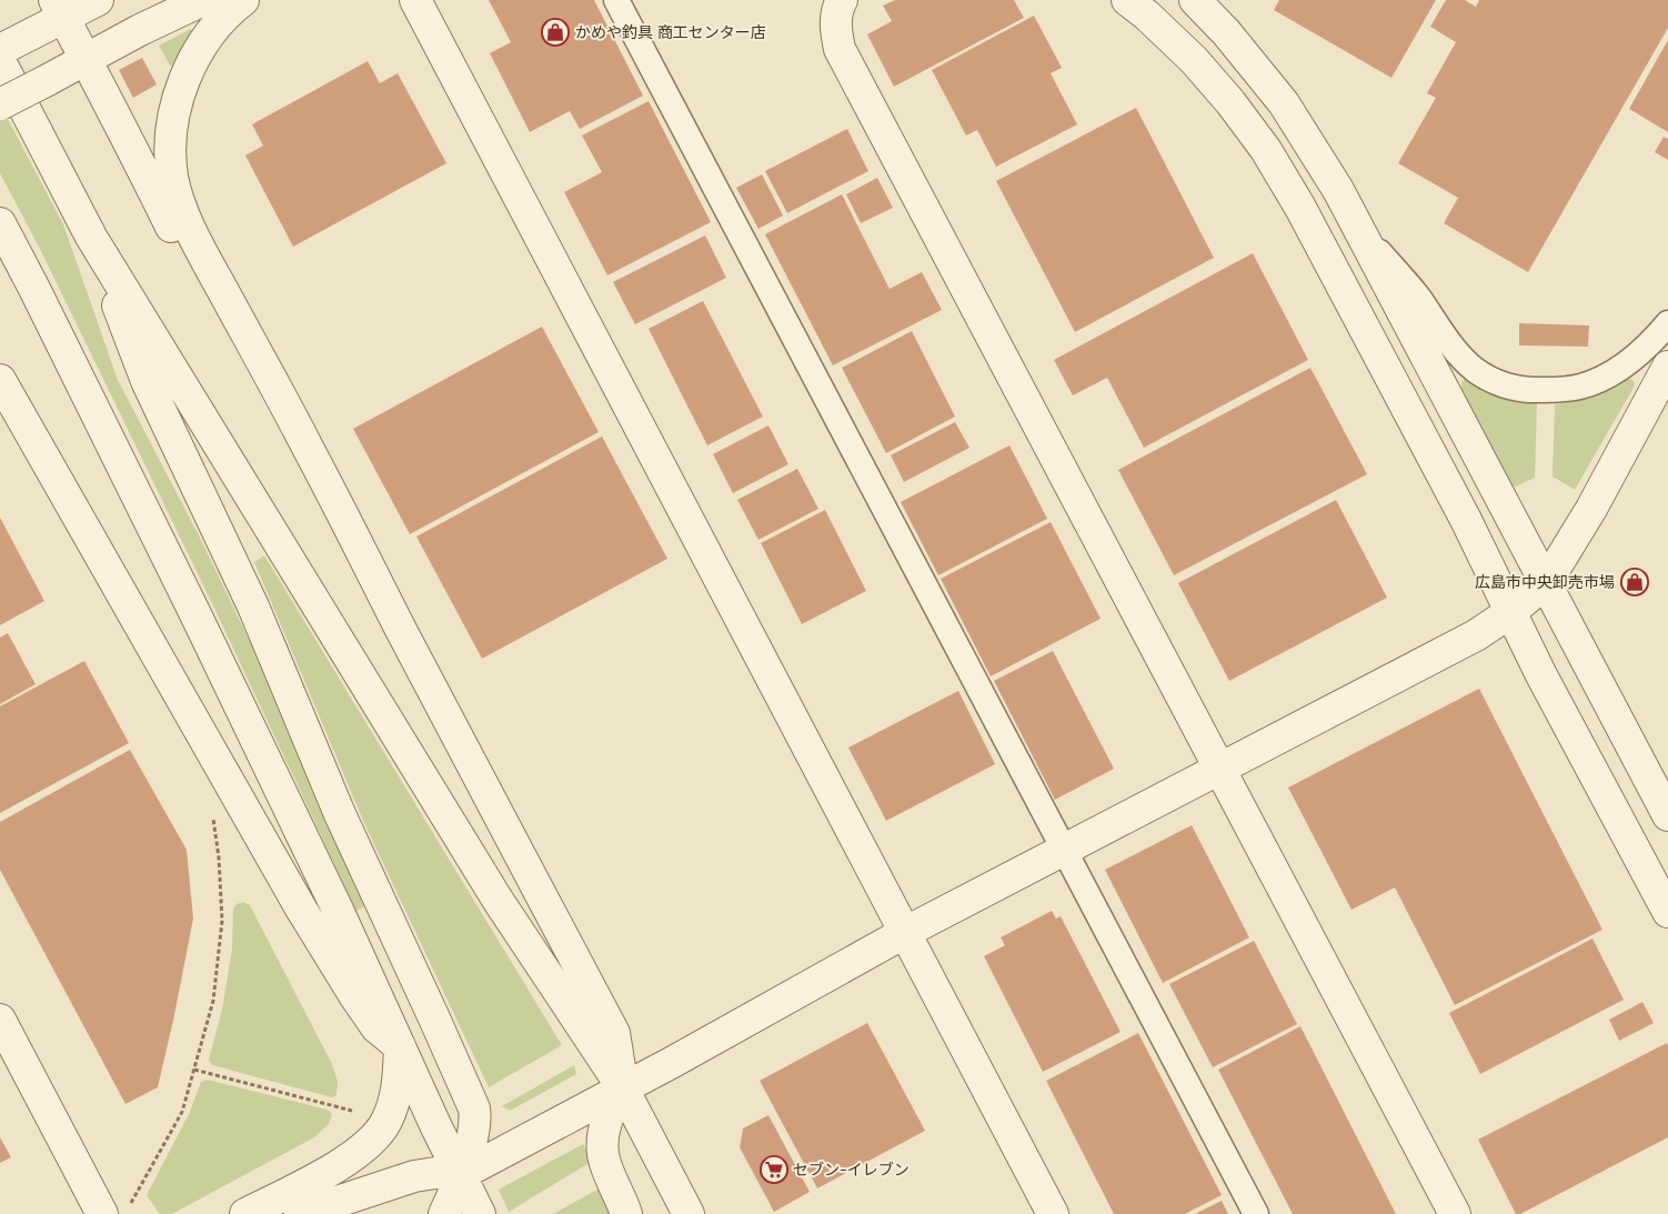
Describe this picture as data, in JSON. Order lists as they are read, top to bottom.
{
  "places": {
    "shop": ["かめや釣具 商工センター店", "広島市中央卸売市場"],
    "supermarket": ["セブン-イレブン"]
  }
}
